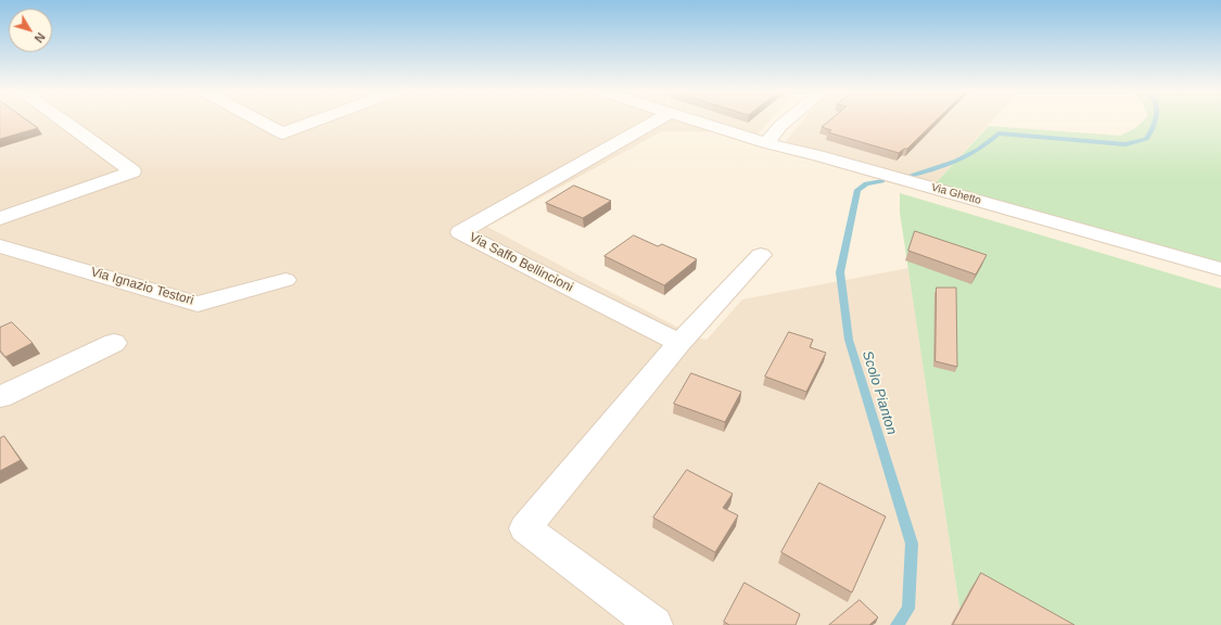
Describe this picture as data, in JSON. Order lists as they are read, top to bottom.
{
  "streets": {
    "street": ["Via Ghetto", "Via Saffo Bellincioni", "Via Ignazio Testori"]
  },
  "water": ["Scolo Pianton"],
  "north": "bottom right"
}
